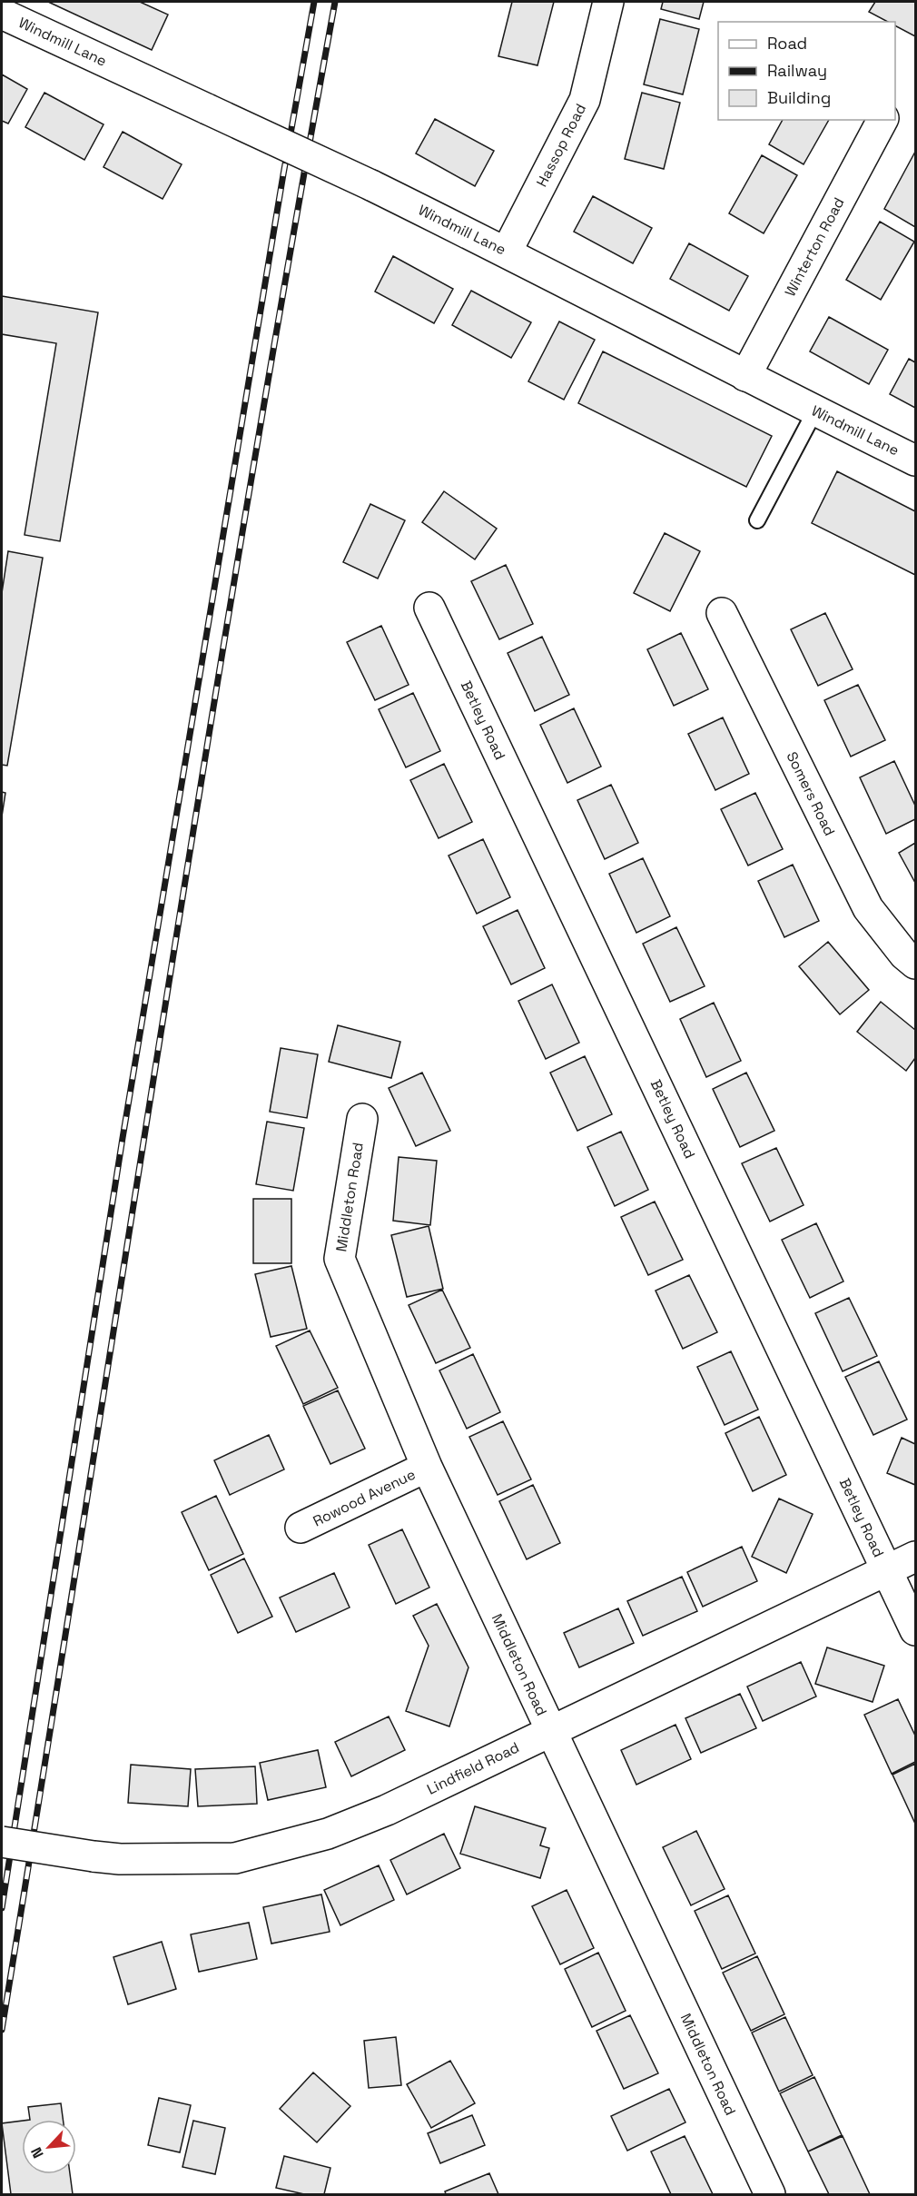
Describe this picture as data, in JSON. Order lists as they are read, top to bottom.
{
  "streets": {
    "street": [
      "Windmill Lane",
      "Hassop Road",
      "Winterton Road",
      "Betley Road",
      "Somers Road",
      "Middleton Road",
      "Rowood Avenue",
      "Lindfield Road"
    ]
  },
  "crossings": [
    ["Windmill Lane", "Hassop Road"],
    ["Windmill Lane", "Winterton Road"],
    ["Betley Road", "Lindfield Road"],
    ["Middleton Road", "Rowood Avenue"],
    ["Middleton Road", "Lindfield Road"]
  ],
  "legend": ["Road", "Railway", "Building"],
  "north": "bottom left"
}
